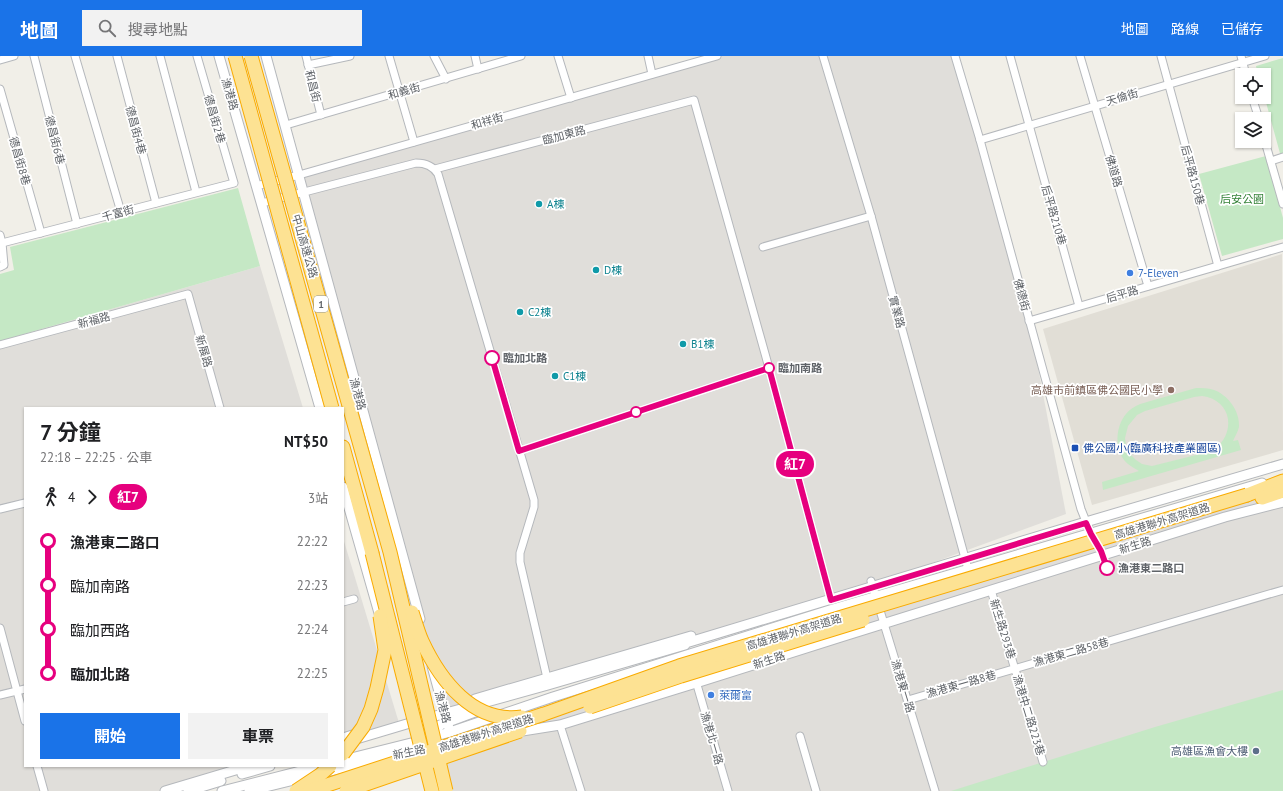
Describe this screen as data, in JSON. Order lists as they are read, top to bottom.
{
  "streets": {
    "highway": ["中山高速公路", "1", "高雄港聯外高架道路"],
    "street": [
      "和昌街",
      "和義街",
      "漁港路",
      "天倫街",
      "德昌街2巷",
      "和祥街",
      "德昌街4巷",
      "臨加東路",
      "德昌街6巷",
      "德昌街8巷",
      "佛道路",
      "后平路150巷",
      "千富街",
      "后平路210巷",
      "后平路",
      "佛德街",
      "實業路",
      "新福路",
      "新展路",
      "新生路",
      "新生路293巷",
      "漁港東二路58巷",
      "漁港東一路8巷",
      "漁港東一路",
      "漁港中二路223巷",
      "漁港北一路"
    ]
  },
  "crossings": [
    ["和昌街", "和義街"],
    ["和義街", "漁港路"],
    ["漁港路", "和祥街"],
    ["漁港路", "新生路"],
    ["天倫街", "佛道路"],
    ["天倫街", "后平路150巷"],
    ["天倫街", "后平路210巷"],
    ["天倫街", "佛德街"],
    ["德昌街2巷", "千富街"],
    ["德昌街4巷", "千富街"],
    ["德昌街6巷", "千富街"],
    ["德昌街8巷", "千富街"],
    ["佛道路", "后平路"],
    ["后平路150巷", "后平路"],
    ["后平路210巷", "后平路"],
    ["后平路", "佛德街"],
    ["佛德街", "新生路"],
    ["實業路", "新生路"],
    ["新福路", "新展路"],
    ["新生路", "新生路293巷"],
    ["新生路", "漁港東一路"],
    ["新生路", "漁港北一路"],
    ["新生路293巷", "漁港東二路58巷"],
    ["新生路293巷", "漁港東一路8巷"],
    ["新生路293巷", "漁港中二路223巷"],
    ["漁港東二路58巷", "漁港東一路8巷"],
    ["漁港東二路58巷", "漁港中二路223巷"],
    ["漁港東一路8巷", "漁港東一路"],
    ["漁港東一路8巷", "漁港中二路223巷"]
  ],
  "parks": ["后安公園"],
  "places": {
    "other": [
      "A棟",
      "D棟",
      "7-Eleven",
      "C2棟",
      "B1棟",
      "臨加北路",
      "臨加南路",
      "C1棟",
      "高雄市前鎮區佛公國民小學",
      "漁港東二路口",
      "萊爾富",
      "高雄區漁會大樓"
    ],
    "transit": ["佛公國小(臨廣科技產業園區)"]
  },
  "lines": ["bus line 紅7"],
  "page": {
    "header": "地圖",
    "search": "搜尋地點",
    "nav": ["地圖", "路線", "已儲存"],
    "on_map": "紅7",
    "heading": ["7 分鐘", "22:18 – 22:25 · 公車", "NT$50"],
    "legs": ["4", "紅7", "3站"],
    "list": [
      {
        "name": "漁港東二路口",
        "value": "22:22"
      },
      {
        "name": "臨加南路",
        "value": "22:23"
      },
      {
        "name": "臨加西路",
        "value": "22:24"
      },
      {
        "name": "臨加北路",
        "value": "22:25"
      }
    ],
    "buttons": ["開始", "車票"]
  }
}
